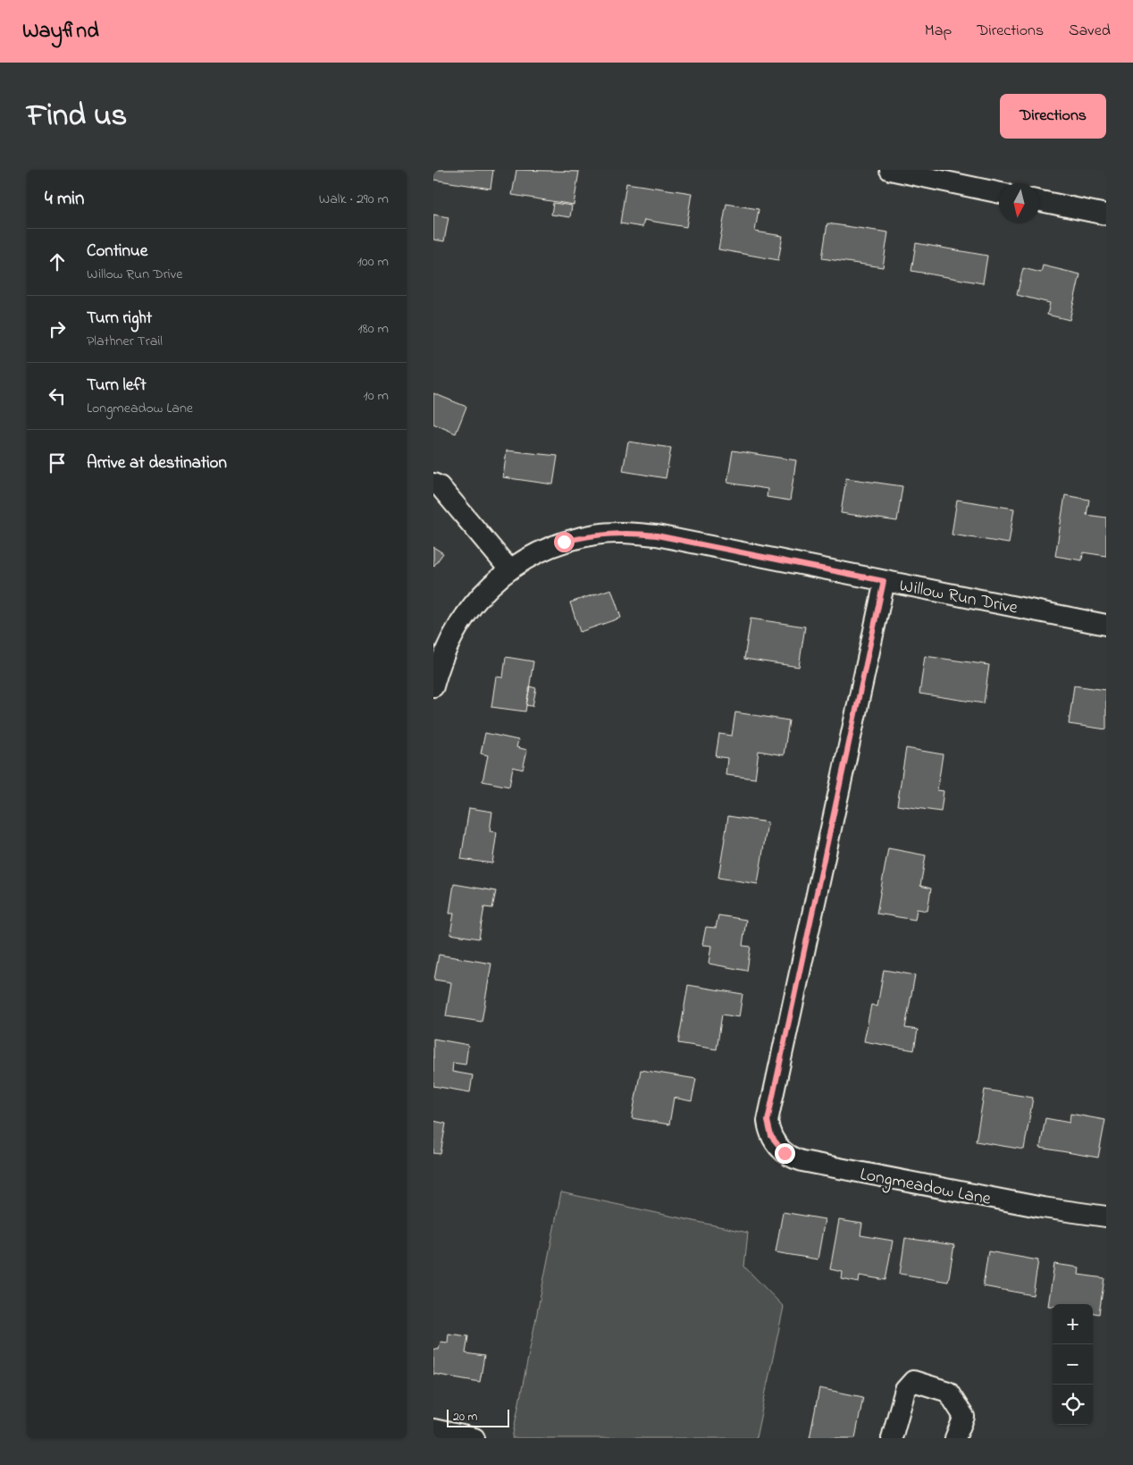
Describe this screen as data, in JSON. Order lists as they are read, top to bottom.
{
  "streets": {
    "street": ["Willow Run Drive", "Longmeadow Lane"]
  },
  "crossings": [
    ["Willow Run Drive", "Longmeadow Lane"]
  ],
  "scale_bar": "20 m",
  "north": "bottom",
  "page": {
    "header": "Wayfind",
    "nav": ["Map", "Directions", "Saved"],
    "title": "Find us",
    "buttons": "Directions",
    "heading": ["4 min", "Walk · 290 m"],
    "list": [
      ["Continue", "Willow Run Drive", "100 m"],
      ["Turn right", "Plathner Trail", "180 m"],
      ["Turn left", "Longmeadow Lane", "10 m"],
      "Arrive at destination"
    ],
    "map_buttons": ["+", "−"],
    "scale": "20 m"
  }
}
